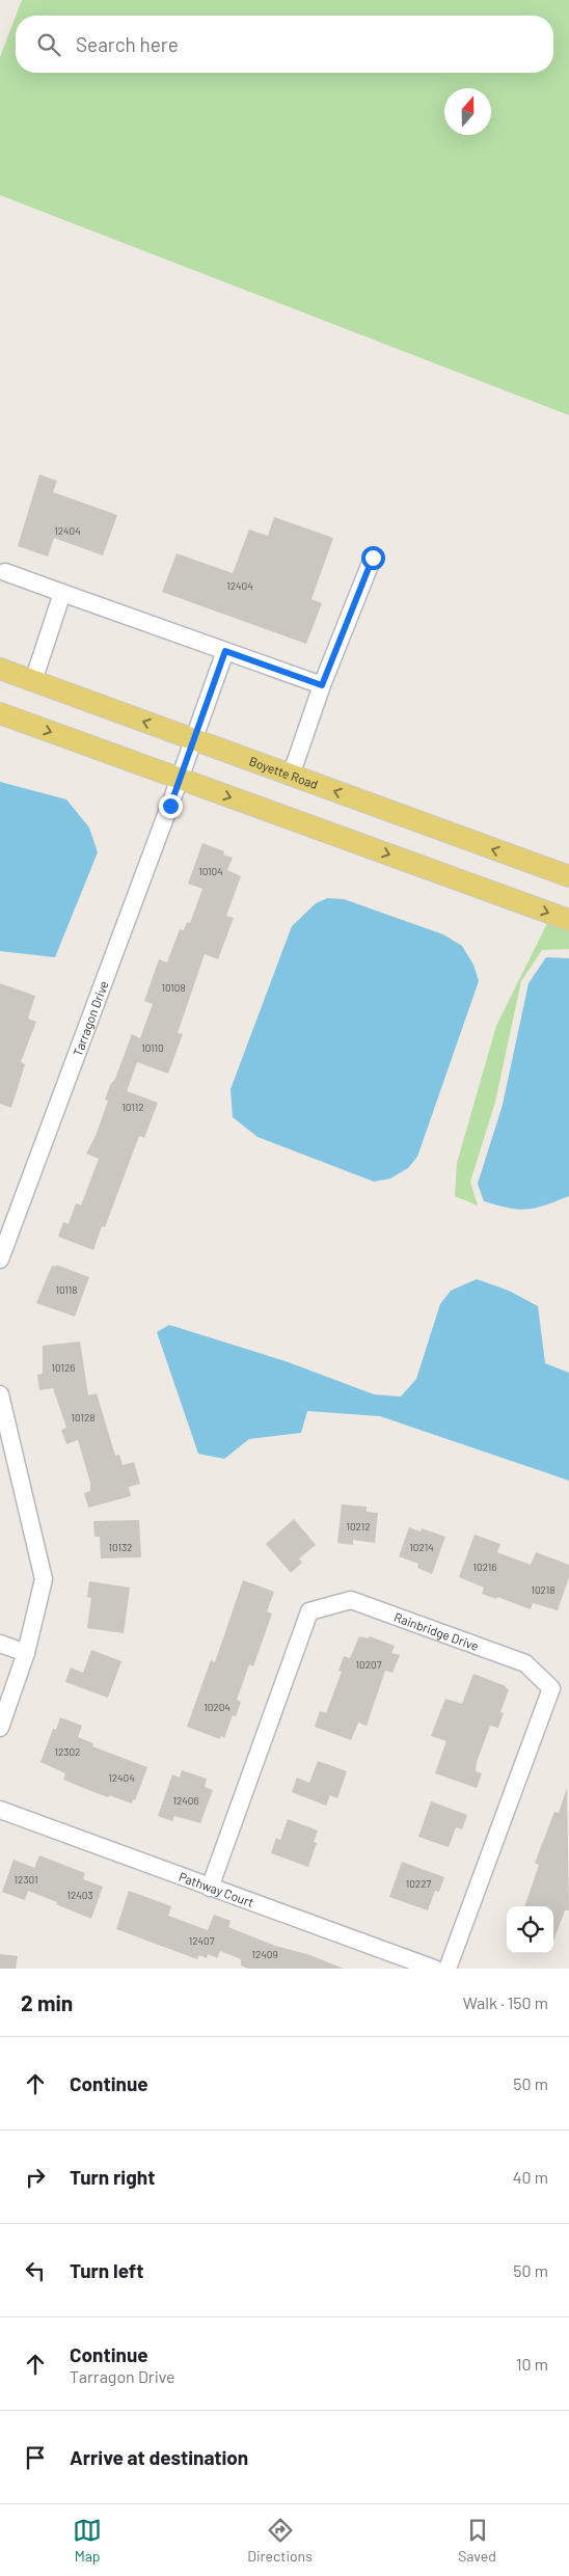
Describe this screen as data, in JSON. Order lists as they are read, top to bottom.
{
  "streets": {
    "main road": ["Boyette Road"],
    "street": ["Tarragon Drive", "Rainbridge Drive", "Pathway Court"]
  },
  "crossings": [
    ["Boyette Road", "Tarragon Drive"],
    ["Rainbridge Drive", "Pathway Court"]
  ],
  "house_numbers": [
    "12404",
    "12404",
    "10104",
    "10108",
    "10110",
    "10112",
    "10118",
    "10126",
    "10128",
    "10212",
    "10132",
    "10214",
    "10216",
    "10218",
    "10207",
    "10204",
    "12302",
    "12404",
    "12406",
    "12301",
    "10227",
    "12403",
    "12407",
    "12409"
  ],
  "north": "top",
  "page": {
    "search": "Search here",
    "heading": ["2 min", "Walk · 150 m"],
    "list": [
      ["Continue", "50 m"],
      ["Turn right", "40 m"],
      ["Turn left", "50 m"],
      ["Continue", "Tarragon Drive", "10 m"],
      "Arrive at destination"
    ],
    "nav": ["Map", "Directions", "Saved"]
  }
}
